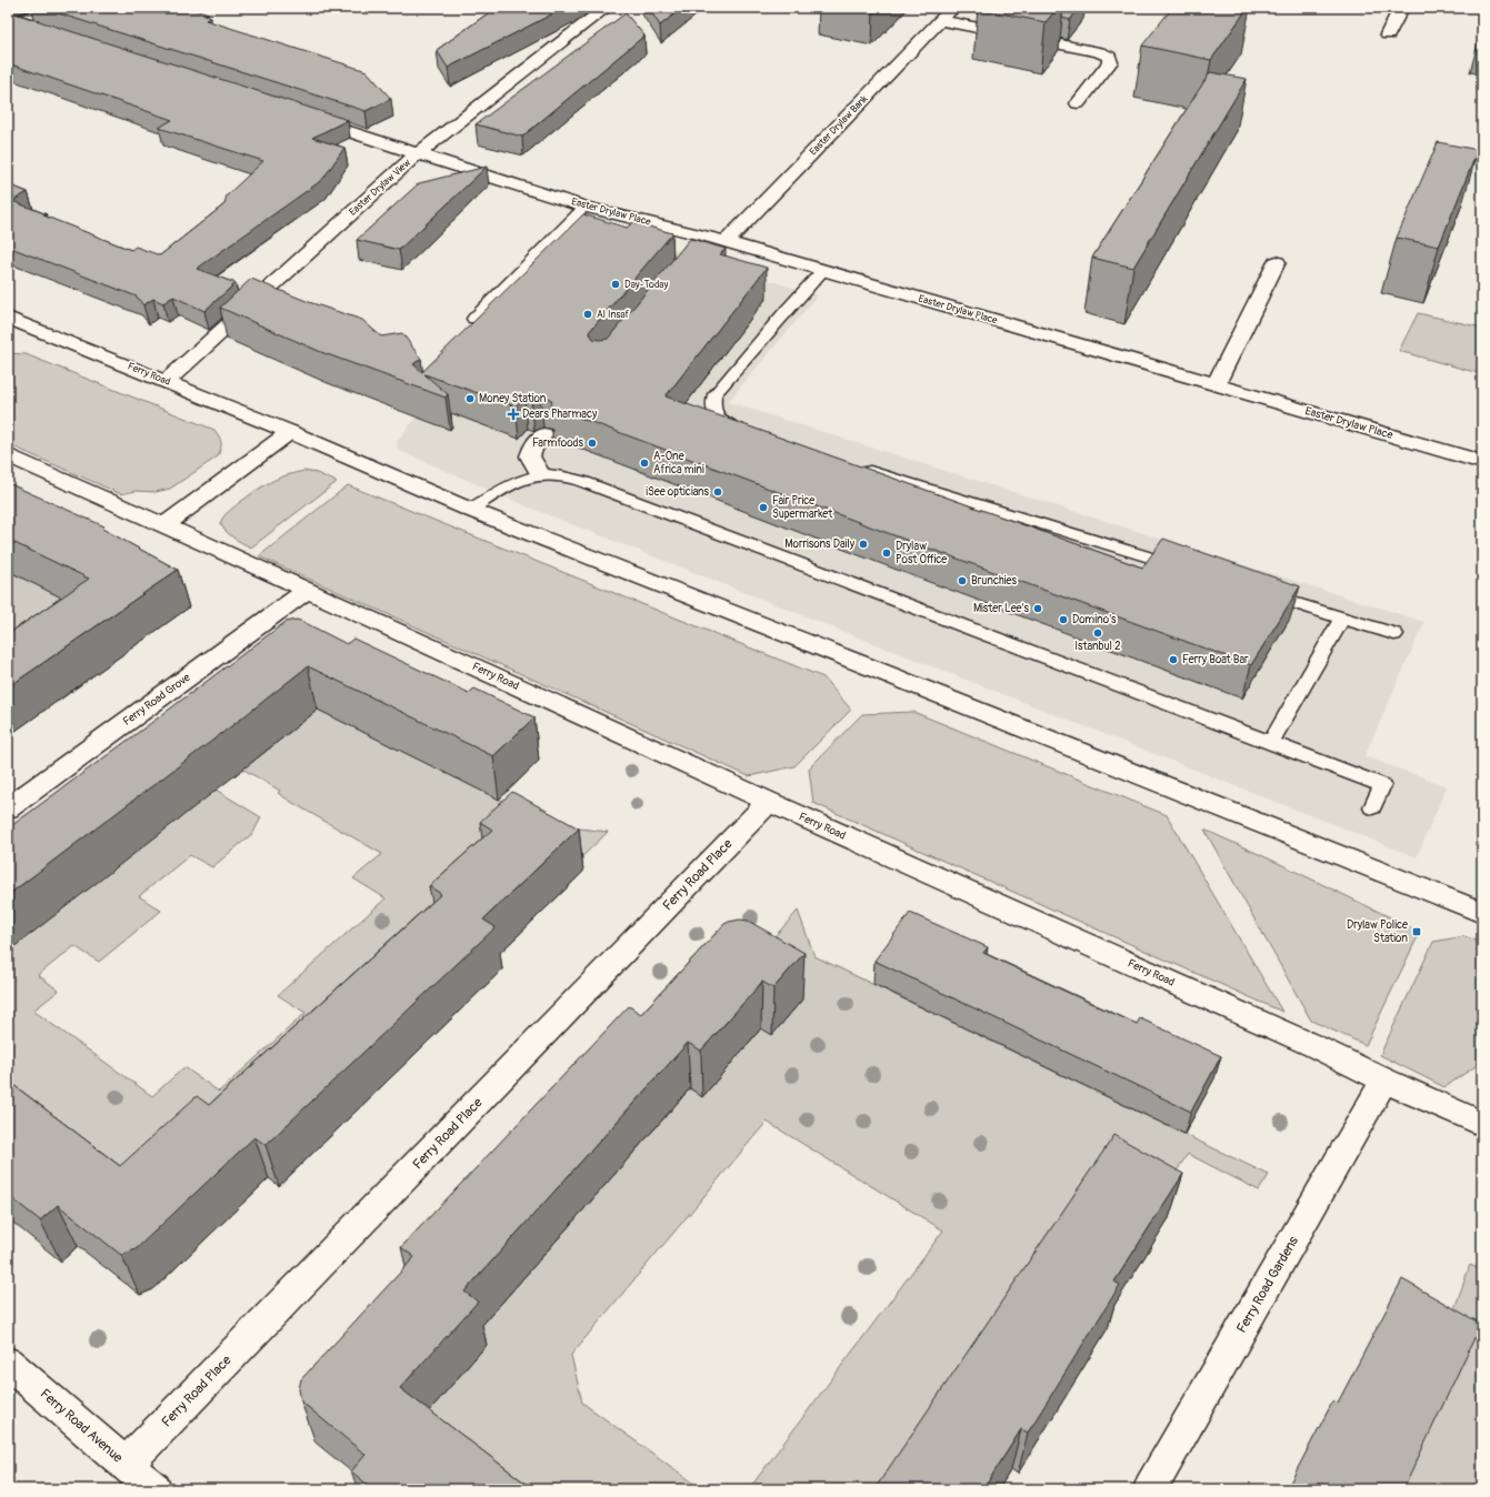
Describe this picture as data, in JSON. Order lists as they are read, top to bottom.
{
  "streets": {
    "street": [
      "Easter Drylaw Bank",
      "Easter Drylaw View",
      "Easter Drylaw Place",
      "Ferry Road",
      "Ferry Road Grove",
      "Ferry Road Place",
      "Ferry Road Gardens",
      "Ferry Road Avenue"
    ]
  },
  "crossings": [
    ["Easter Drylaw Bank", "Easter Drylaw Place"],
    ["Easter Drylaw View", "Easter Drylaw Place"],
    ["Easter Drylaw View", "Ferry Road"],
    ["Ferry Road", "Ferry Road Grove"],
    ["Ferry Road", "Ferry Road Place"],
    ["Ferry Road", "Ferry Road Gardens"],
    ["Ferry Road Place", "Ferry Road Avenue"]
  ],
  "places": {
    "other": [
      "Day-Today",
      "Al Insaf",
      "Money Station",
      "Farmfoods",
      "A-One Africa mini",
      "iSee opticians",
      "Fair Price Supermarket",
      "Morrisons Daily",
      "Drylaw Post Office",
      "Brunchies",
      "Mister Lee's",
      "Domino's",
      "Istanbul 2",
      "Ferry Boat Bar"
    ],
    "health": ["Dears Pharmacy"],
    "transit": ["Drylaw Police Station"]
  }
}
